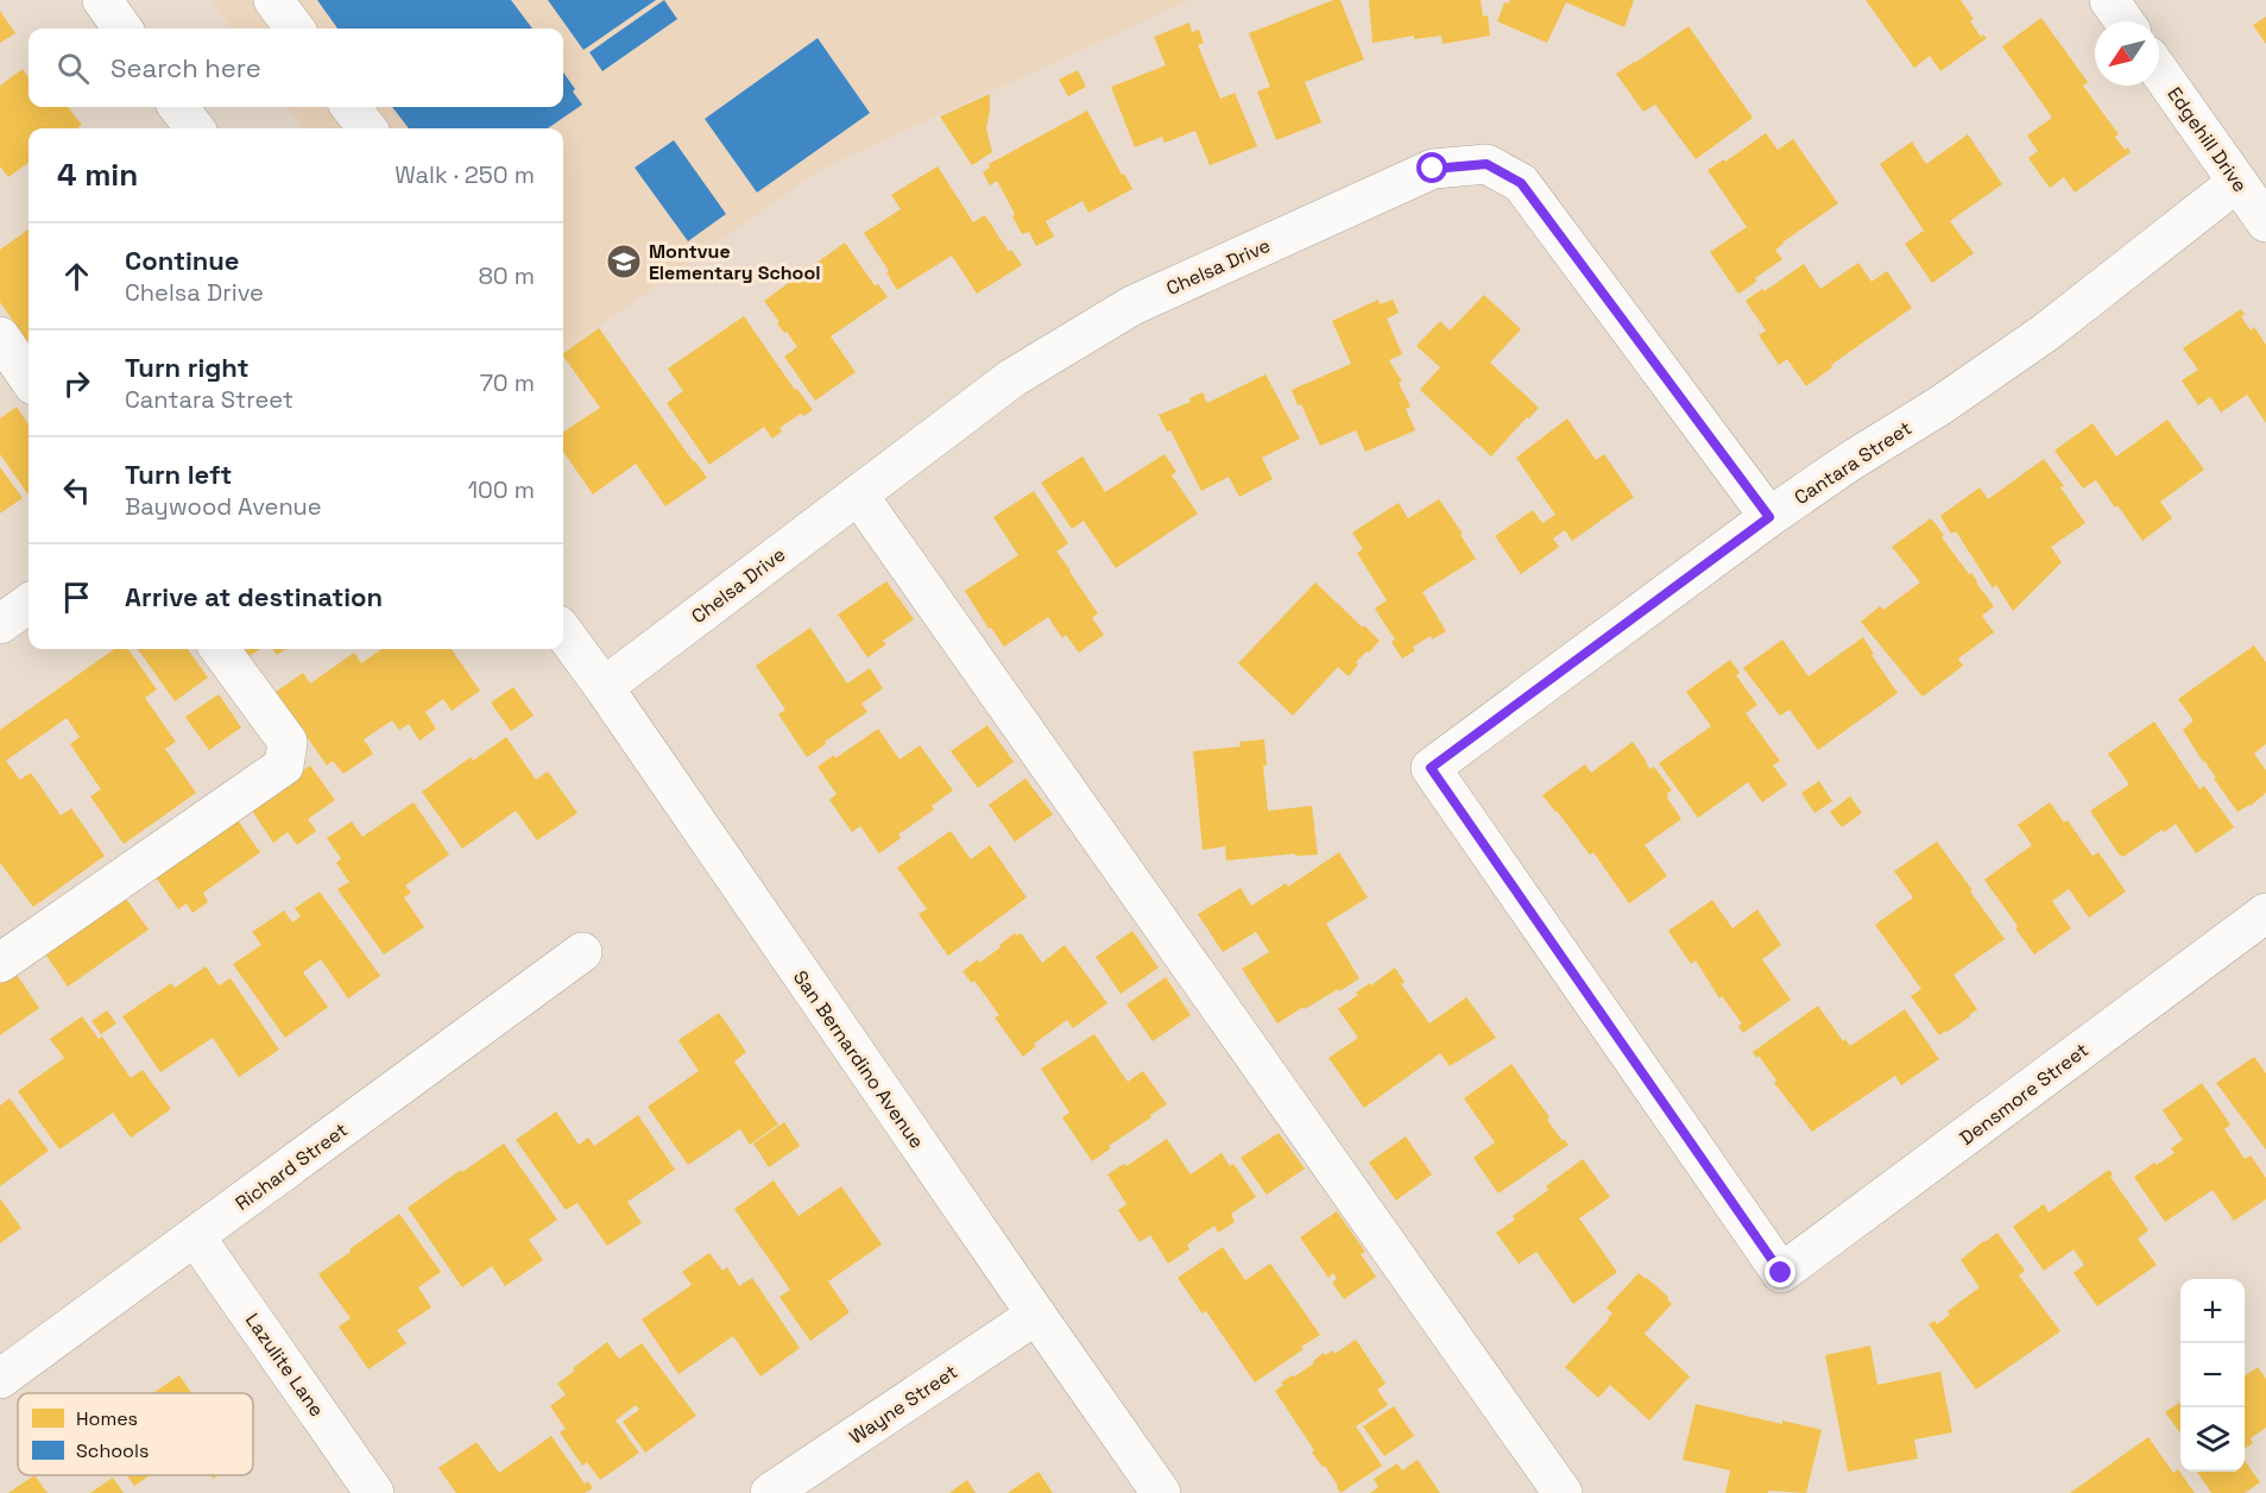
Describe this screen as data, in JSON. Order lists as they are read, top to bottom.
{
  "streets": {
    "street": [
      "Edgehill Drive",
      "Chelsa Drive",
      "Cantara Street",
      "San Bernardino Avenue",
      "Densmore Street",
      "Richard Street",
      "Lazulite Lane",
      "Wayne Street"
    ]
  },
  "crossings": [
    ["Edgehill Drive", "Cantara Street"],
    ["Chelsa Drive", "Cantara Street"],
    ["Chelsa Drive", "San Bernardino Avenue"],
    ["Cantara Street", "Densmore Street"],
    ["San Bernardino Avenue", "Wayne Street"],
    ["Richard Street", "Lazulite Lane"]
  ],
  "places": {
    "school or university": ["Montvue Elementary School"]
  },
  "legend": ["Homes", "Schools"],
  "north": "bottom left",
  "page": {
    "search": "Search here",
    "heading": ["4 min", "Walk · 250 m"],
    "list": [
      ["Continue", "Chelsa Drive", "80 m"],
      ["Turn right", "Cantara Street", "70 m"],
      ["Turn left", "Baywood Avenue", "100 m"],
      "Arrive at destination"
    ],
    "map_buttons": ["+", "−"]
  }
}
